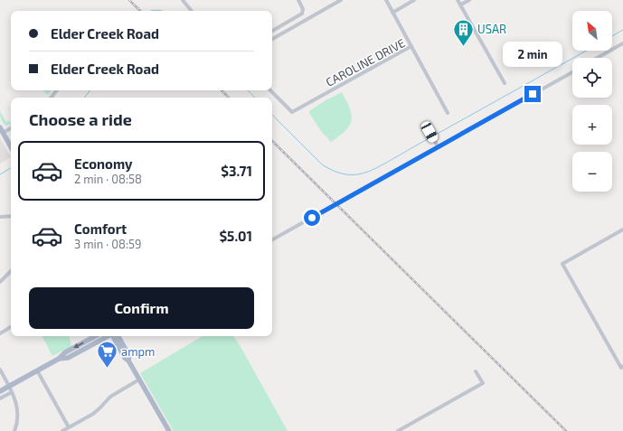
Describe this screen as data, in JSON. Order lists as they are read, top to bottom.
{
  "streets": {
    "street": ["CAROLINE DRIVE"]
  },
  "places": {
    "building": ["USAR"],
    "supermarket": ["ampm"]
  },
  "north": "top left",
  "page": {
    "map_buttons": ["+", "−"],
    "banner": ["Elder Creek Road", "Elder Creek Road"],
    "bubble": "2 min",
    "heading": "Choose a ride",
    "list": [
      {
        "name": "Economy",
        "note": "2 min · 08:58",
        "value": "$3.71"
      },
      {
        "name": "Comfort",
        "note": "3 min · 08:59",
        "value": "$5.01"
      }
    ],
    "buttons": "Confirm"
  }
}
